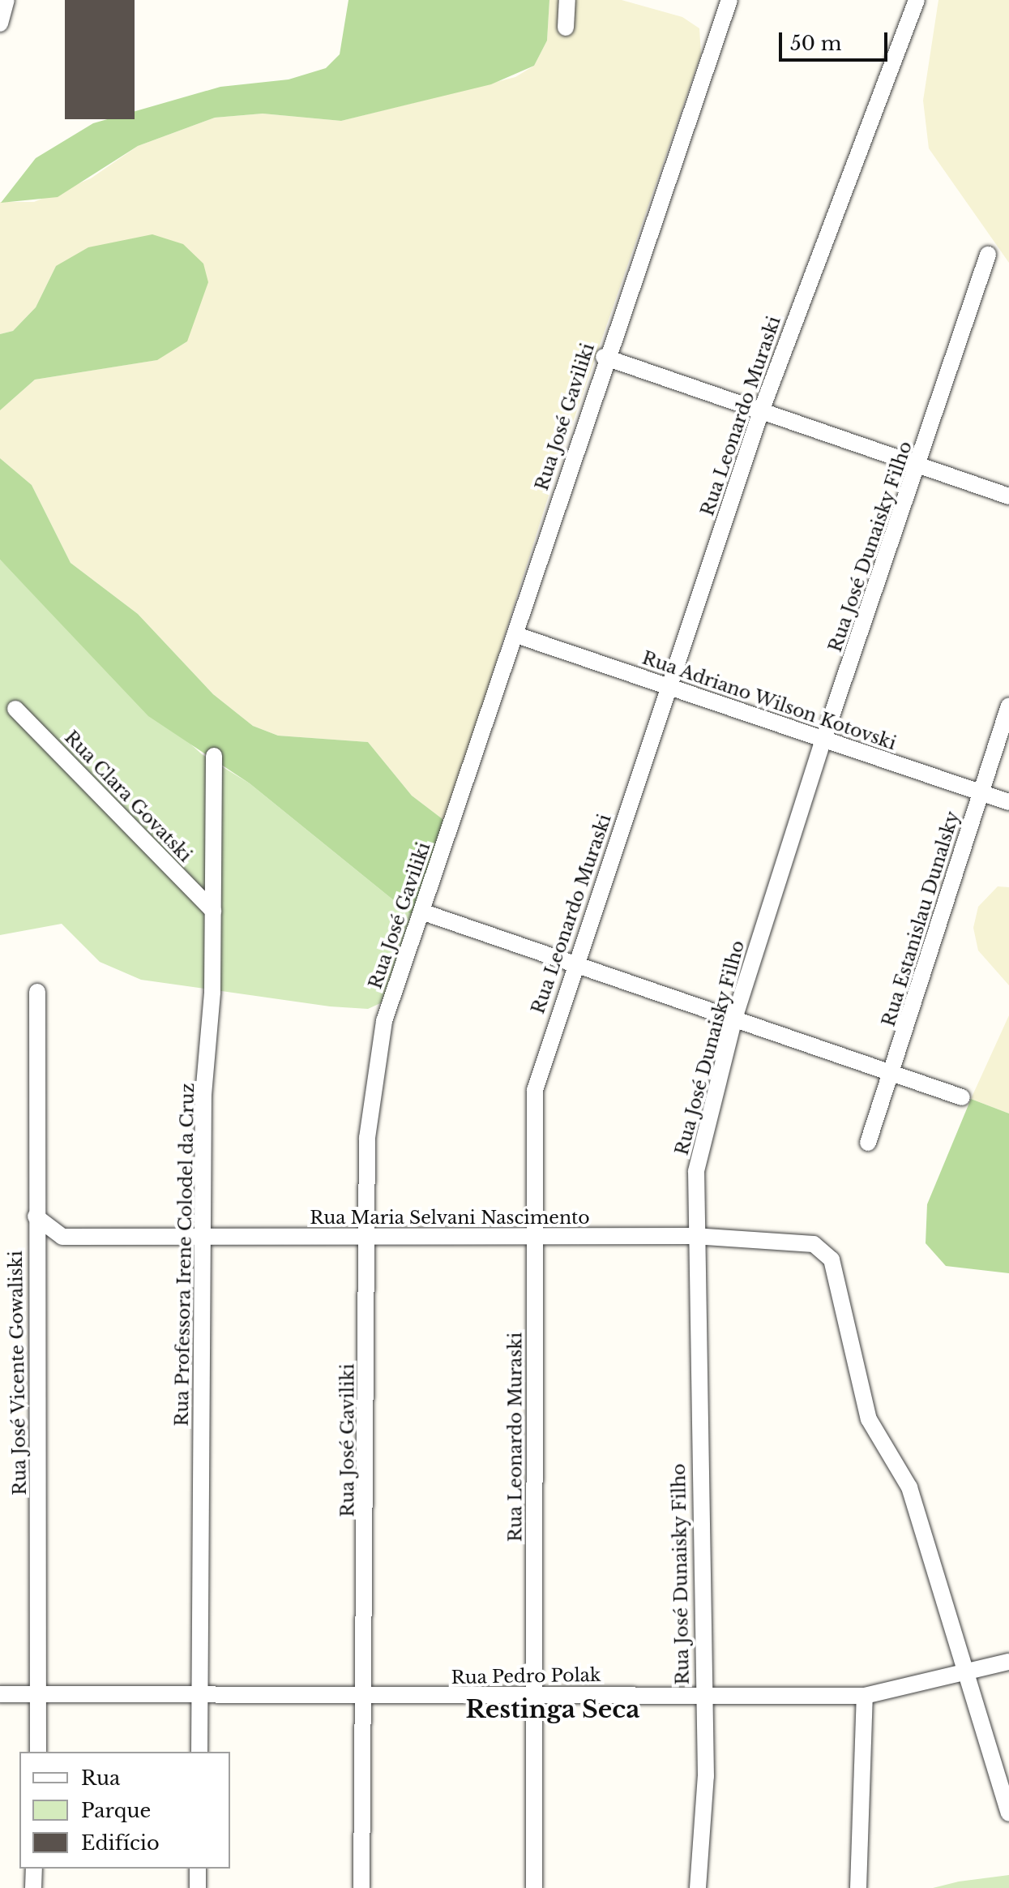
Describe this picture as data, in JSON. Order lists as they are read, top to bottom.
{
  "streets": {
    "street": [
      "Rua Leonardo Muraski",
      "Rua José Gaviliki",
      "Rua José Dunaisky Filho",
      "Rua Adriano Wilson Kotovski",
      "Rua Clara Govatski",
      "Rua Estanislau Dunalsky",
      "Rua Maria Selvani Nascimento",
      "Rua Professora Irene Colodel da Cruz",
      "Rua José Vicente Gowaliski",
      "Rua Pedro Polak"
    ]
  },
  "crossings": [
    ["Rua Leonardo Muraski", "Rua Adriano Wilson Kotovski"],
    ["Rua Leonardo Muraski", "Rua Maria Selvani Nascimento"],
    ["Rua Leonardo Muraski", "Rua Pedro Polak"],
    ["Rua José Gaviliki", "Rua Adriano Wilson Kotovski"],
    ["Rua José Gaviliki", "Rua Maria Selvani Nascimento"],
    ["Rua José Gaviliki", "Rua Pedro Polak"],
    ["Rua José Dunaisky Filho", "Rua Adriano Wilson Kotovski"],
    ["Rua José Dunaisky Filho", "Rua Maria Selvani Nascimento"],
    ["Rua José Dunaisky Filho", "Rua Pedro Polak"],
    ["Rua Adriano Wilson Kotovski", "Rua Estanislau Dunalsky"],
    ["Rua Clara Govatski", "Rua Professora Irene Colodel da Cruz"],
    ["Rua Maria Selvani Nascimento", "Rua Professora Irene Colodel da Cruz"],
    ["Rua Maria Selvani Nascimento", "Rua José Vicente Gowaliski"],
    ["Rua Maria Selvani Nascimento", "Rua Pedro Polak"],
    ["Rua Professora Irene Colodel da Cruz", "Rua Pedro Polak"],
    ["Rua José Vicente Gowaliski", "Rua Pedro Polak"]
  ],
  "districts": ["Restinga Seca"],
  "legend": ["Rua", "Parque", "Edifício"],
  "scale_bar": "50 m"
}
